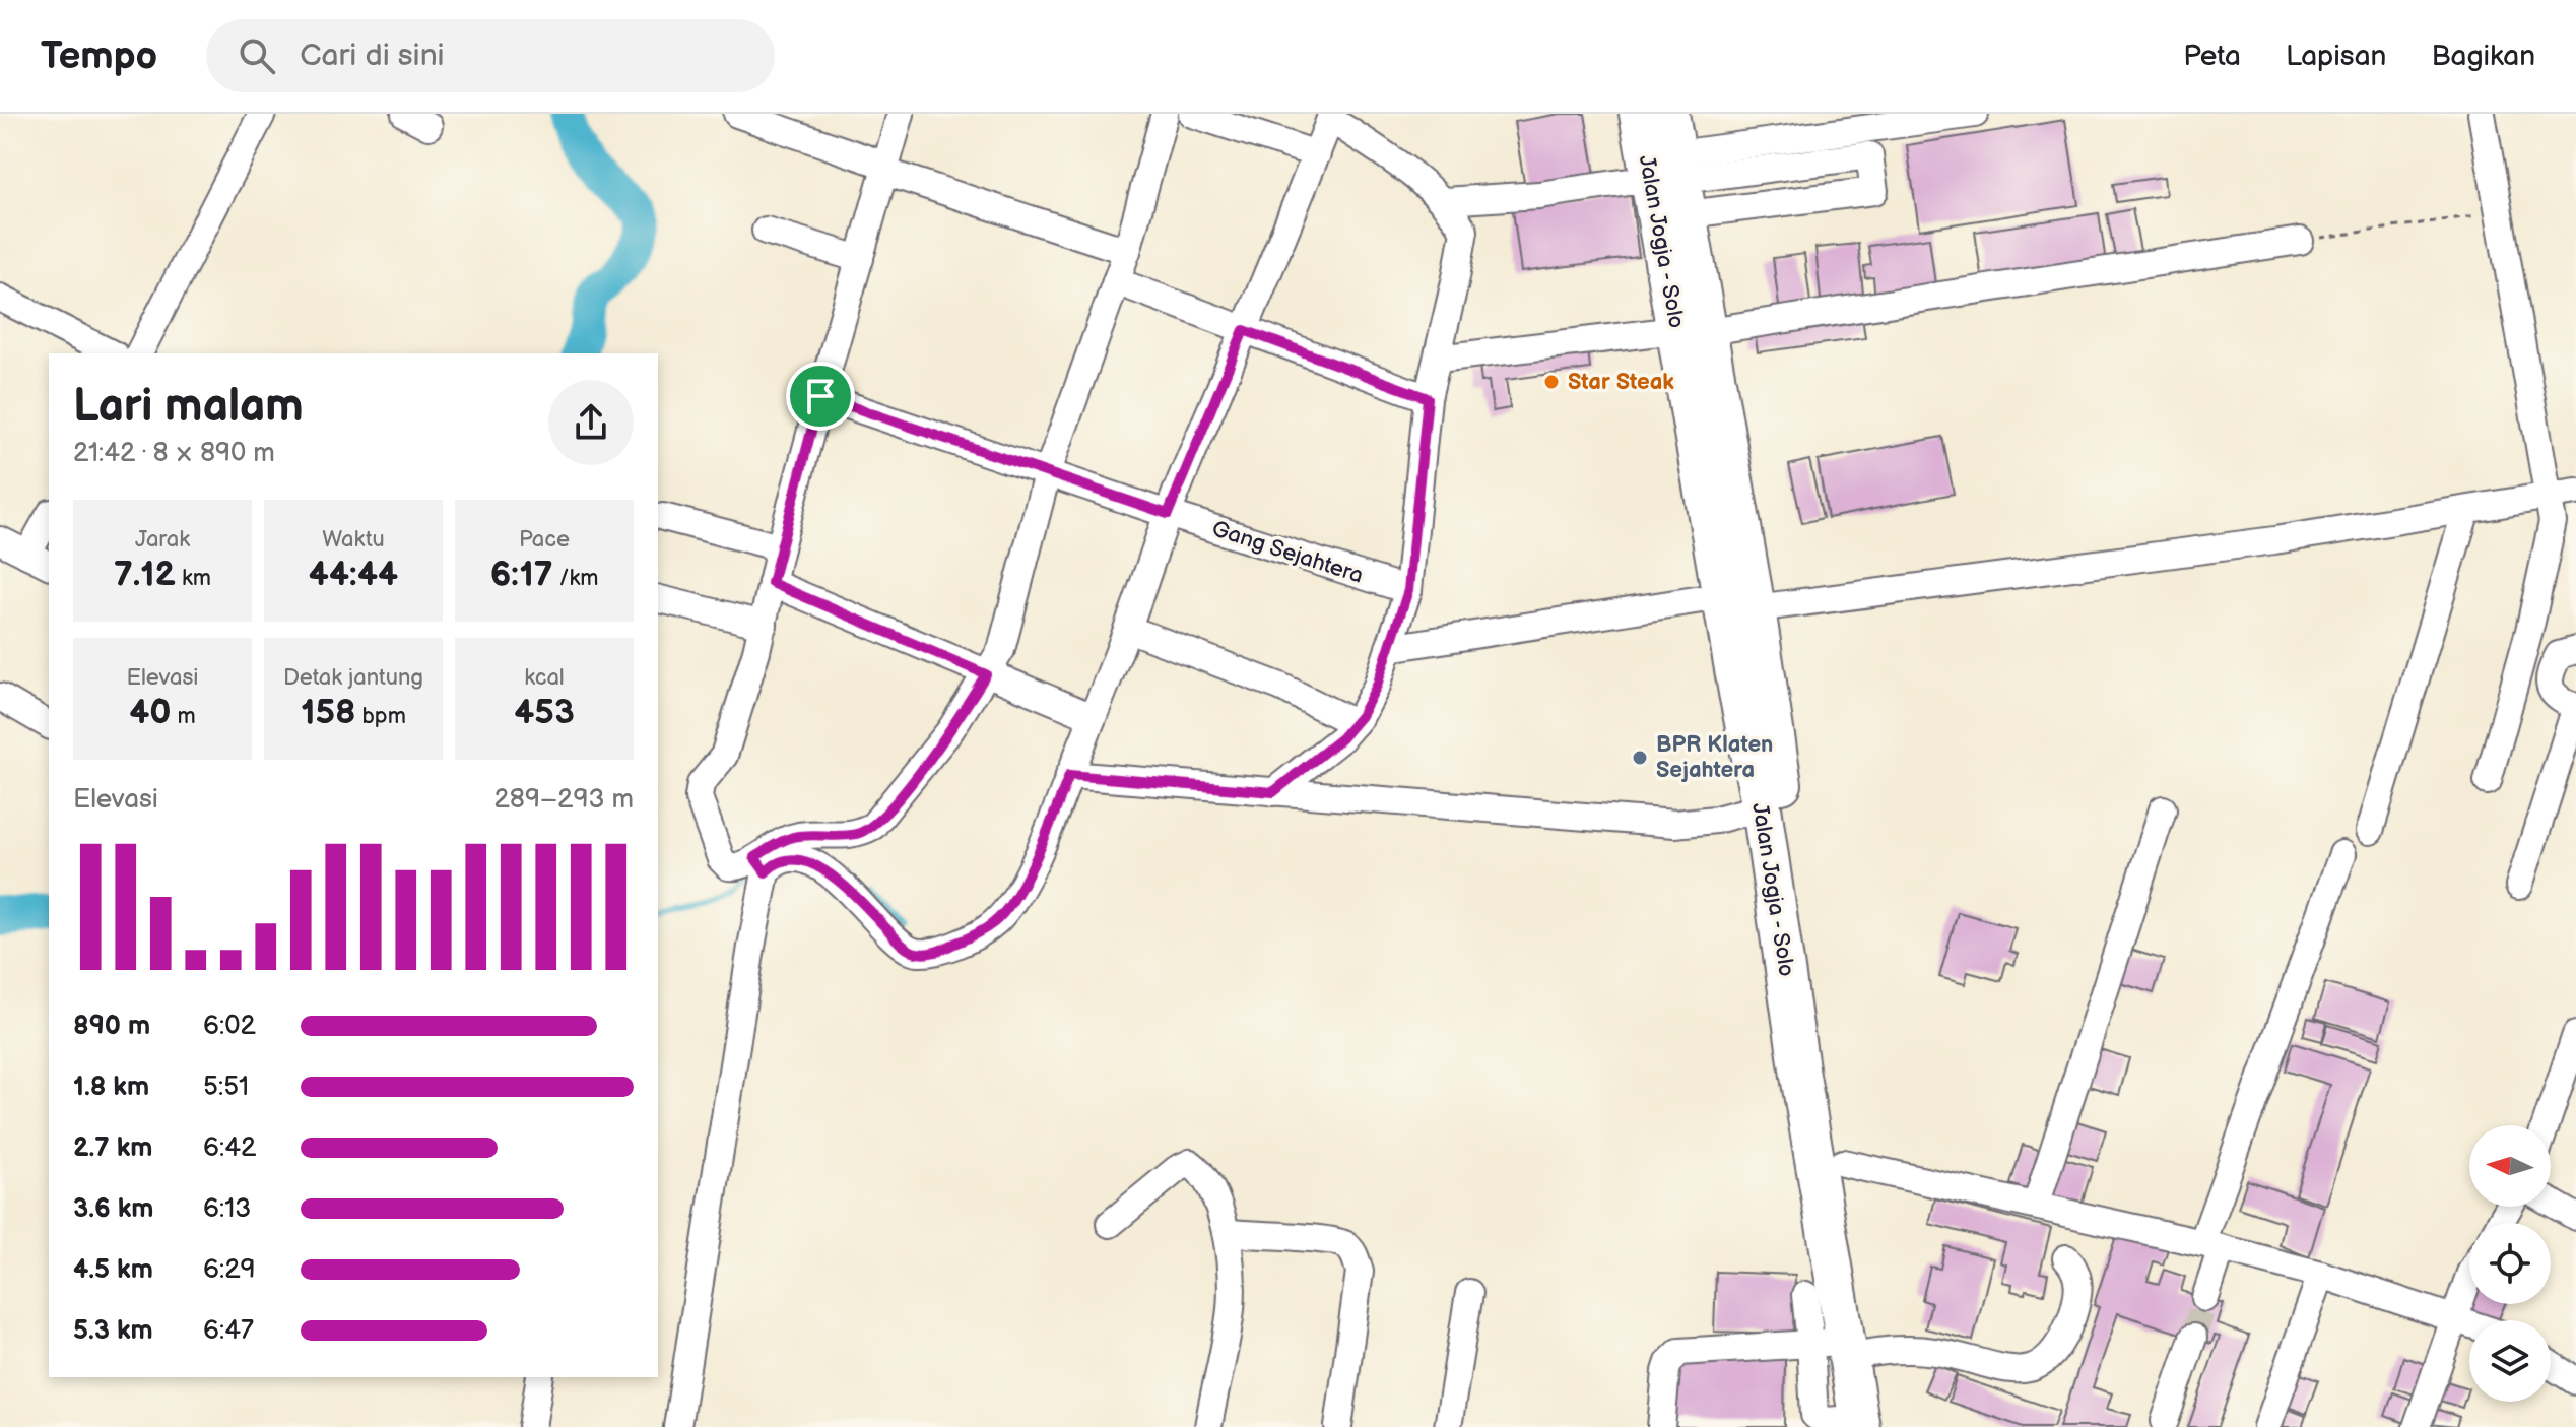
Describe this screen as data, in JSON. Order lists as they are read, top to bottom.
{
  "streets": {
    "highway": ["Jalan Jogja - Solo"],
    "street": ["Gang Sejahtera"]
  },
  "places": ["Star Steak", "BPR Klaten Sejahtera"],
  "north": "left",
  "page": {
    "header": "Tempo",
    "search": "Cari di sini",
    "nav": ["Peta", "Lapisan", "Bagikan"],
    "heading": ["Lari malam", "21:42 · 8 × 890 m"],
    "stats": [
      ["Jarak", "7.12 km"],
      ["Waktu", "44:44"],
      ["Pace", "6:17 /km"],
      ["Elevasi", "40 m"],
      ["Detak jantung", "158 bpm"],
      ["kcal", "453"]
    ],
    "chart": ["Elevasi", "289–293 m"],
    "list": [
      {
        "name": "890 m",
        "note": "6:02"
      },
      {
        "name": "1.8 km",
        "note": "5:51"
      },
      {
        "name": "2.7 km",
        "note": "6:42"
      },
      {
        "name": "3.6 km",
        "note": "6:13"
      },
      {
        "name": "4.5 km",
        "note": "6:29"
      },
      {
        "name": "5.3 km",
        "note": "6:47"
      }
    ]
  }
}
